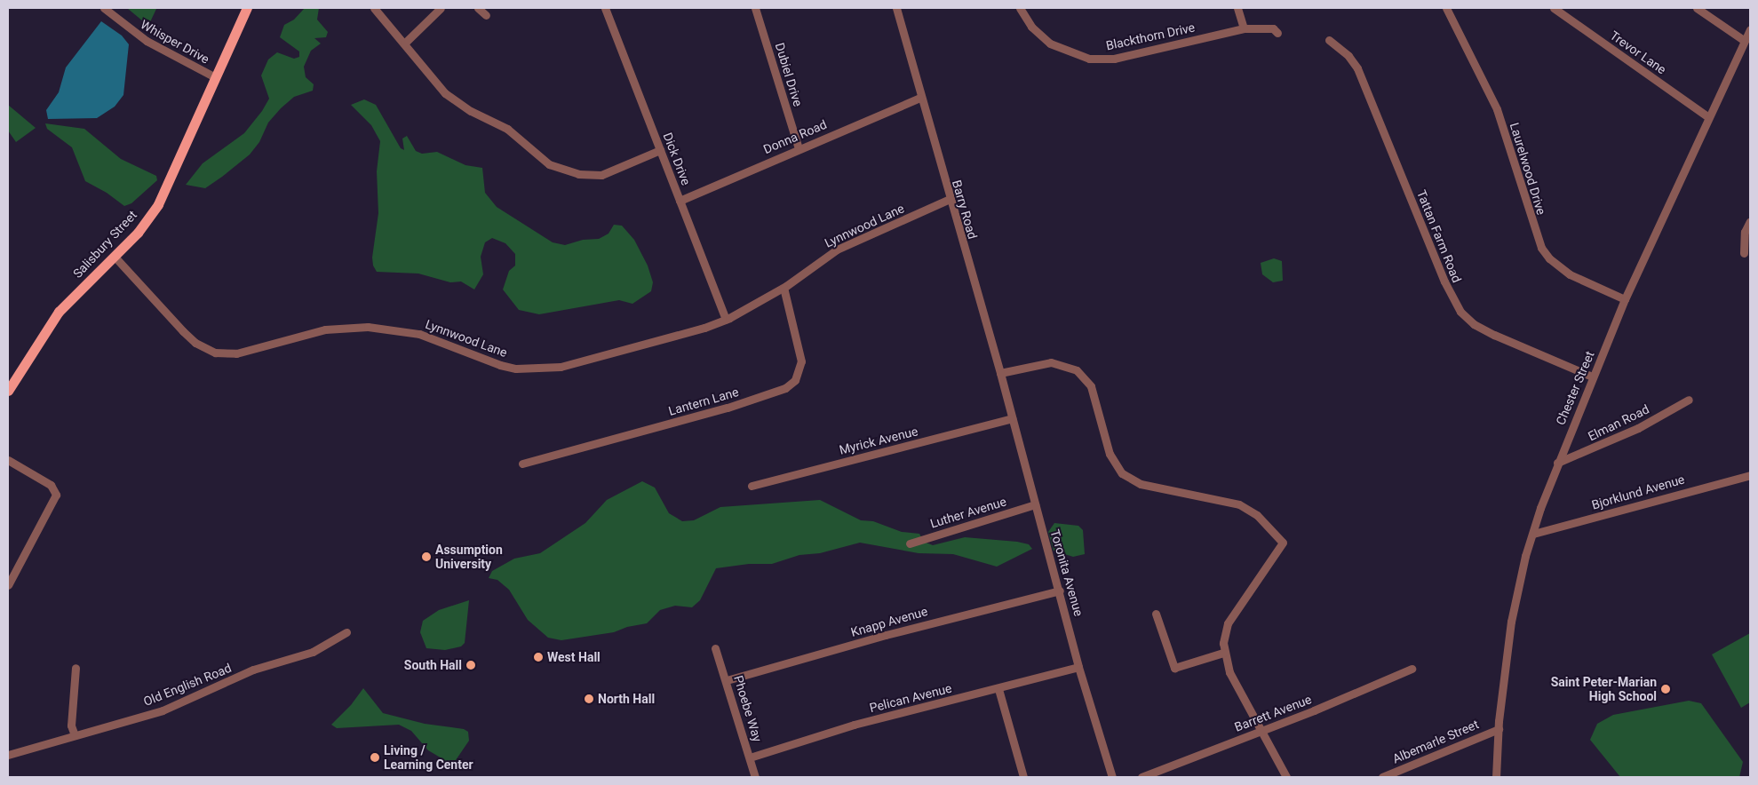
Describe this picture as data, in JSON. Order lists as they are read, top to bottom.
{
  "streets": {
    "main road": ["Salisbury Street"],
    "street": [
      "Blackthorn Drive",
      "Whisper Drive",
      "Trevor Lane",
      "Dubiel Drive",
      "Donna Road",
      "Dick Drive",
      "Laurelwood Drive",
      "Barry Road",
      "Lynnwood Lane",
      "Tattan Farm Road",
      "Chester Street",
      "Lantern Lane",
      "Elman Road",
      "Myrick Avenue",
      "Bjorklund Avenue",
      "Luther Avenue",
      "Toronita Avenue",
      "Knapp Avenue",
      "Old English Road",
      "Pelican Avenue",
      "Phoebe Way",
      "Barrett Avenue",
      "Albemarle Street"
    ]
  },
  "crossings": [
    ["Whisper Drive", "Salisbury Street"],
    ["Trevor Lane", "Chester Street"],
    ["Dubiel Drive", "Donna Road"],
    ["Donna Road", "Dick Drive"],
    ["Donna Road", "Barry Road"],
    ["Dick Drive", "Lynnwood Lane"],
    ["Laurelwood Drive", "Chester Street"],
    ["Barry Road", "Lynnwood Lane"],
    ["Barry Road", "Toronita Avenue"],
    ["Lynnwood Lane", "Salisbury Street"],
    ["Lynnwood Lane", "Lantern Lane"],
    ["Tattan Farm Road", "Chester Street"],
    ["Chester Street", "Elman Road"],
    ["Chester Street", "Bjorklund Avenue"],
    ["Chester Street", "Albemarle Street"],
    ["Myrick Avenue", "Toronita Avenue"],
    ["Luther Avenue", "Toronita Avenue"],
    ["Toronita Avenue", "Knapp Avenue"],
    ["Toronita Avenue", "Pelican Avenue"],
    ["Knapp Avenue", "Phoebe Way"],
    ["Pelican Avenue", "Phoebe Way"]
  ],
  "places": [
    "Assumption University",
    "West Hall",
    "South Hall",
    "Saint Peter-Marian High School",
    "North Hall",
    "Living / Learning Center"
  ]
}
